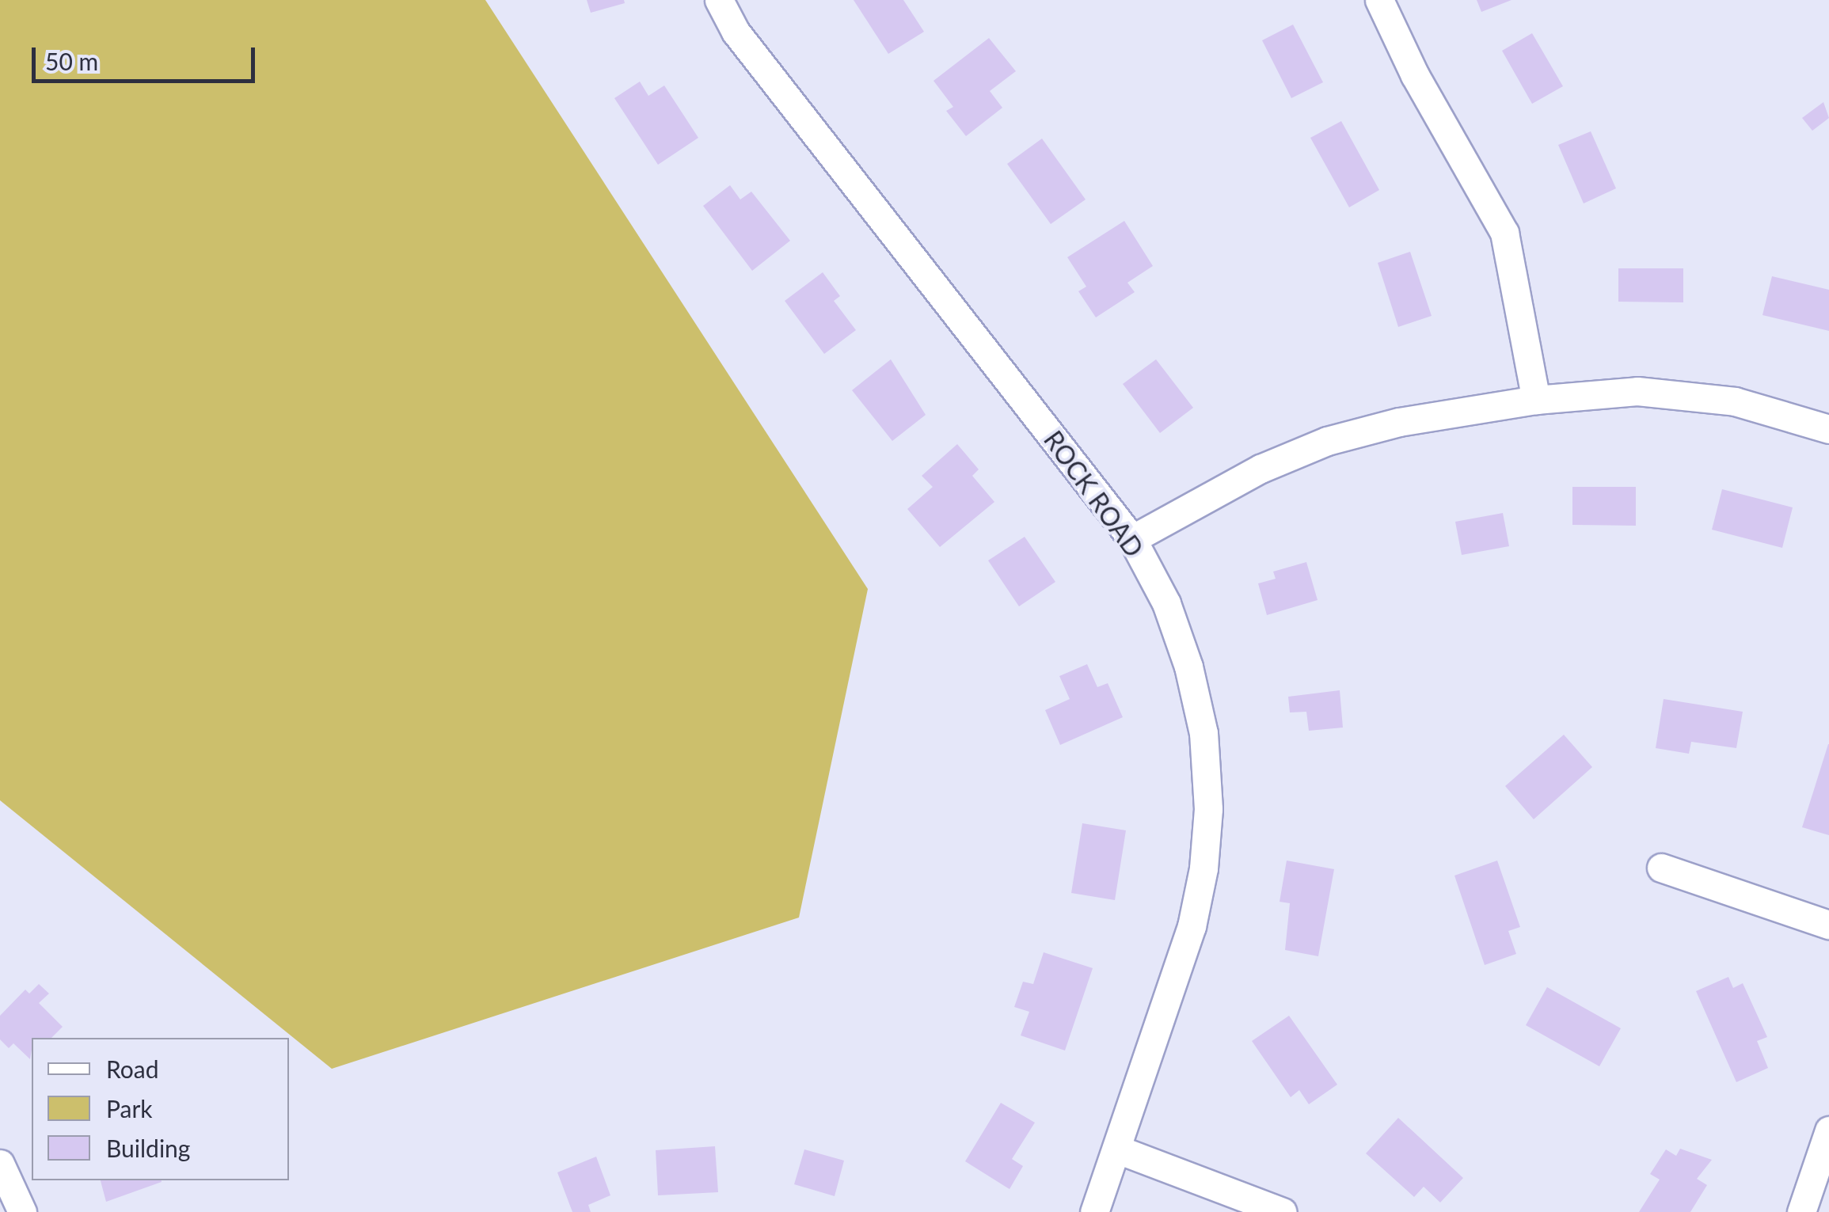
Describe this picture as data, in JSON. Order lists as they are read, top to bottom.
{
  "streets": {
    "street": ["ROCK ROAD"]
  },
  "legend": ["Road", "Park", "Building"],
  "scale_bar": "50 m"
}
